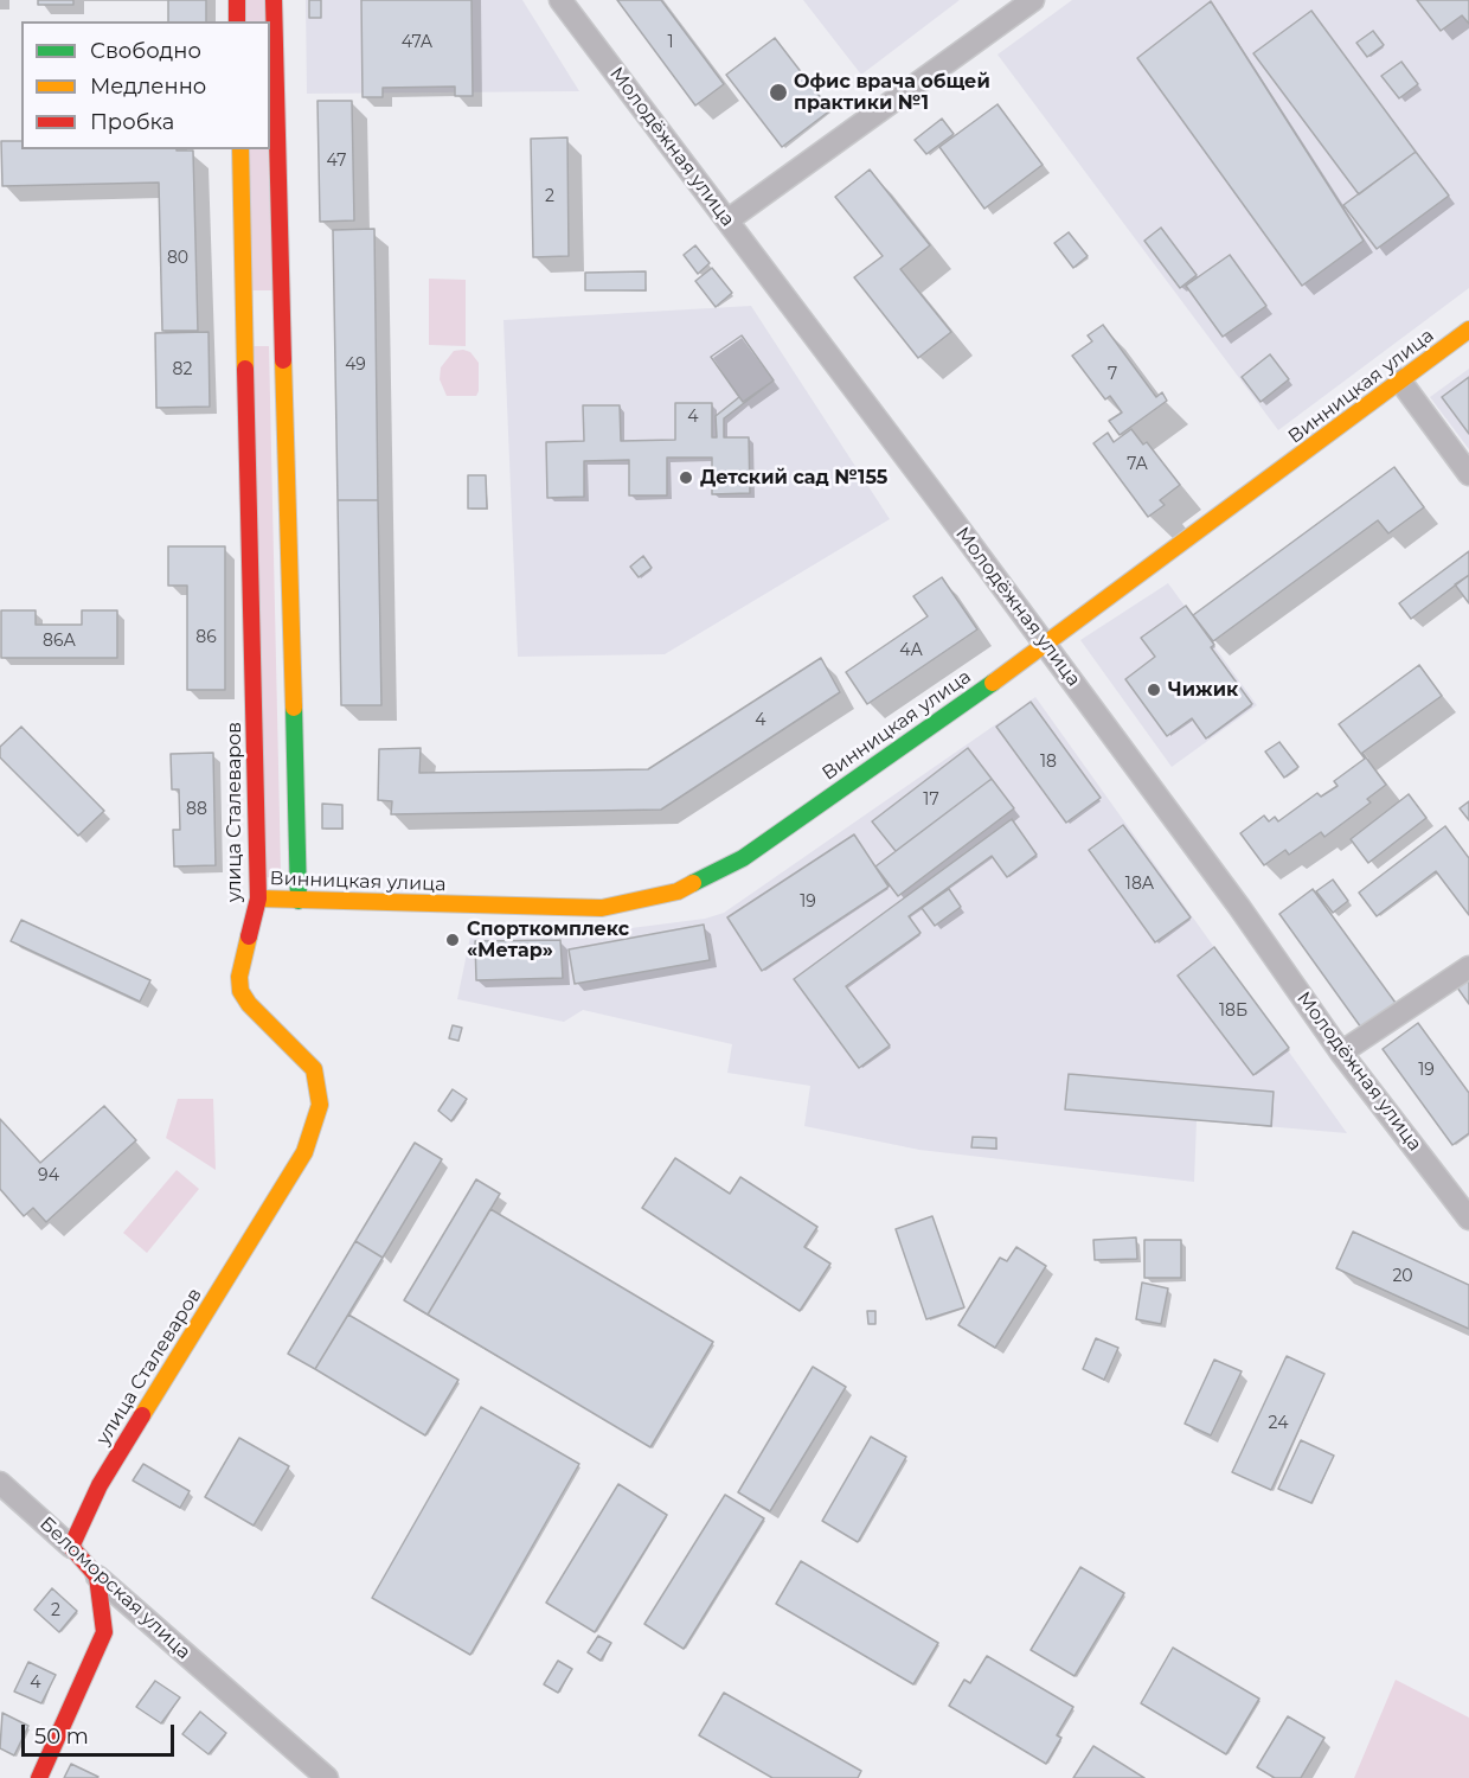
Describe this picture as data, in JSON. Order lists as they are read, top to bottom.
{
  "streets": {
    "street": [
      "Молодёжная улица",
      "Винницкая улица",
      "улица Сталеваров",
      "Беломорская улица"
    ]
  },
  "crossings": [
    ["Молодёжная улица", "Винницкая улица"],
    ["Винницкая улица", "улица Сталеваров"],
    ["улица Сталеваров", "Беломорская улица"]
  ],
  "places": [
    "Офис врача общей практики №1",
    "Детский сад №155",
    "Чижик",
    "Спорткомплекс «Метар»"
  ],
  "house_numbers": [
    "47А",
    "1",
    "47",
    "2",
    "80",
    "49",
    "82",
    "7",
    "4",
    "7А",
    "86",
    "86А",
    "4А",
    "4",
    "18",
    "17",
    "88",
    "18А",
    "19",
    "18Б",
    "19",
    "94",
    "20",
    "24",
    "2",
    "4"
  ],
  "legend": ["Свободно", "Медленно", "Пробка"],
  "scale_bar": "50 m"
}
